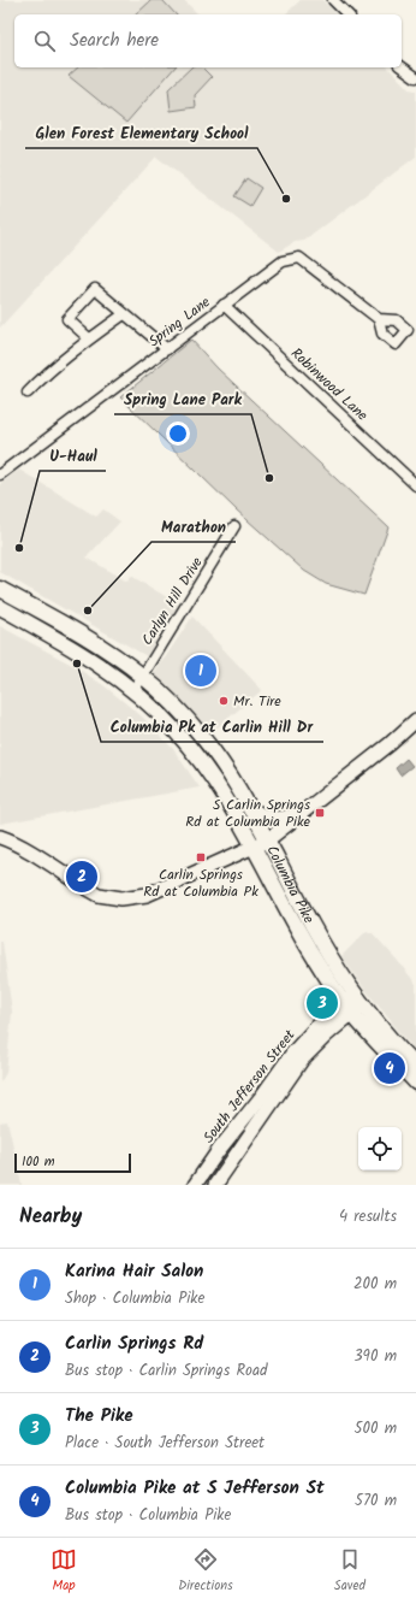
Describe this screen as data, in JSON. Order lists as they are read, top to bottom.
{
  "streets": {
    "main road": ["Columbia Pike", "South Jefferson Street"],
    "street": ["Spring Lane", "Robinwood Lane", "Carlyn Hill Drive"]
  },
  "crossings": [
    ["Spring Lane", "Robinwood Lane"],
    ["Carlyn Hill Drive", "Columbia Pike"],
    ["Columbia Pike", "South Jefferson Street"]
  ],
  "places": {
    "other": [
      "Glen Forest Elementary School",
      "Spring Lane Park",
      "U-Haul",
      "Marathon",
      "Columbia Pk at Carlin Hill Dr",
      "Mr. Tire"
    ],
    "transit": ["S Carlin Springs Rd at Columbia Pike", "Carlin Springs Rd at Columbia Pk"]
  },
  "scale_bar": "100 m",
  "page": {
    "search": "Search here",
    "pins": [
      "1",
      "2",
      "3",
      "4"
    ],
    "scale": "100 m",
    "heading": ["Nearby", "4 results"],
    "list": [
      {
        "mark": "1",
        "name": "Karina Hair Salon",
        "note": "Shop · Columbia Pike",
        "value": "200 m"
      },
      {
        "mark": "2",
        "name": "Carlin Springs Rd",
        "note": "Bus stop · Carlin Springs Road",
        "value": "390 m"
      },
      {
        "mark": "3",
        "name": "The Pike",
        "note": "Place · South Jefferson Street",
        "value": "500 m"
      },
      {
        "mark": "4",
        "name": "Columbia Pike at S Jefferson St",
        "note": "Bus stop · Columbia Pike",
        "value": "570 m"
      }
    ],
    "nav": ["Map", "Directions", "Saved"]
  }
}
